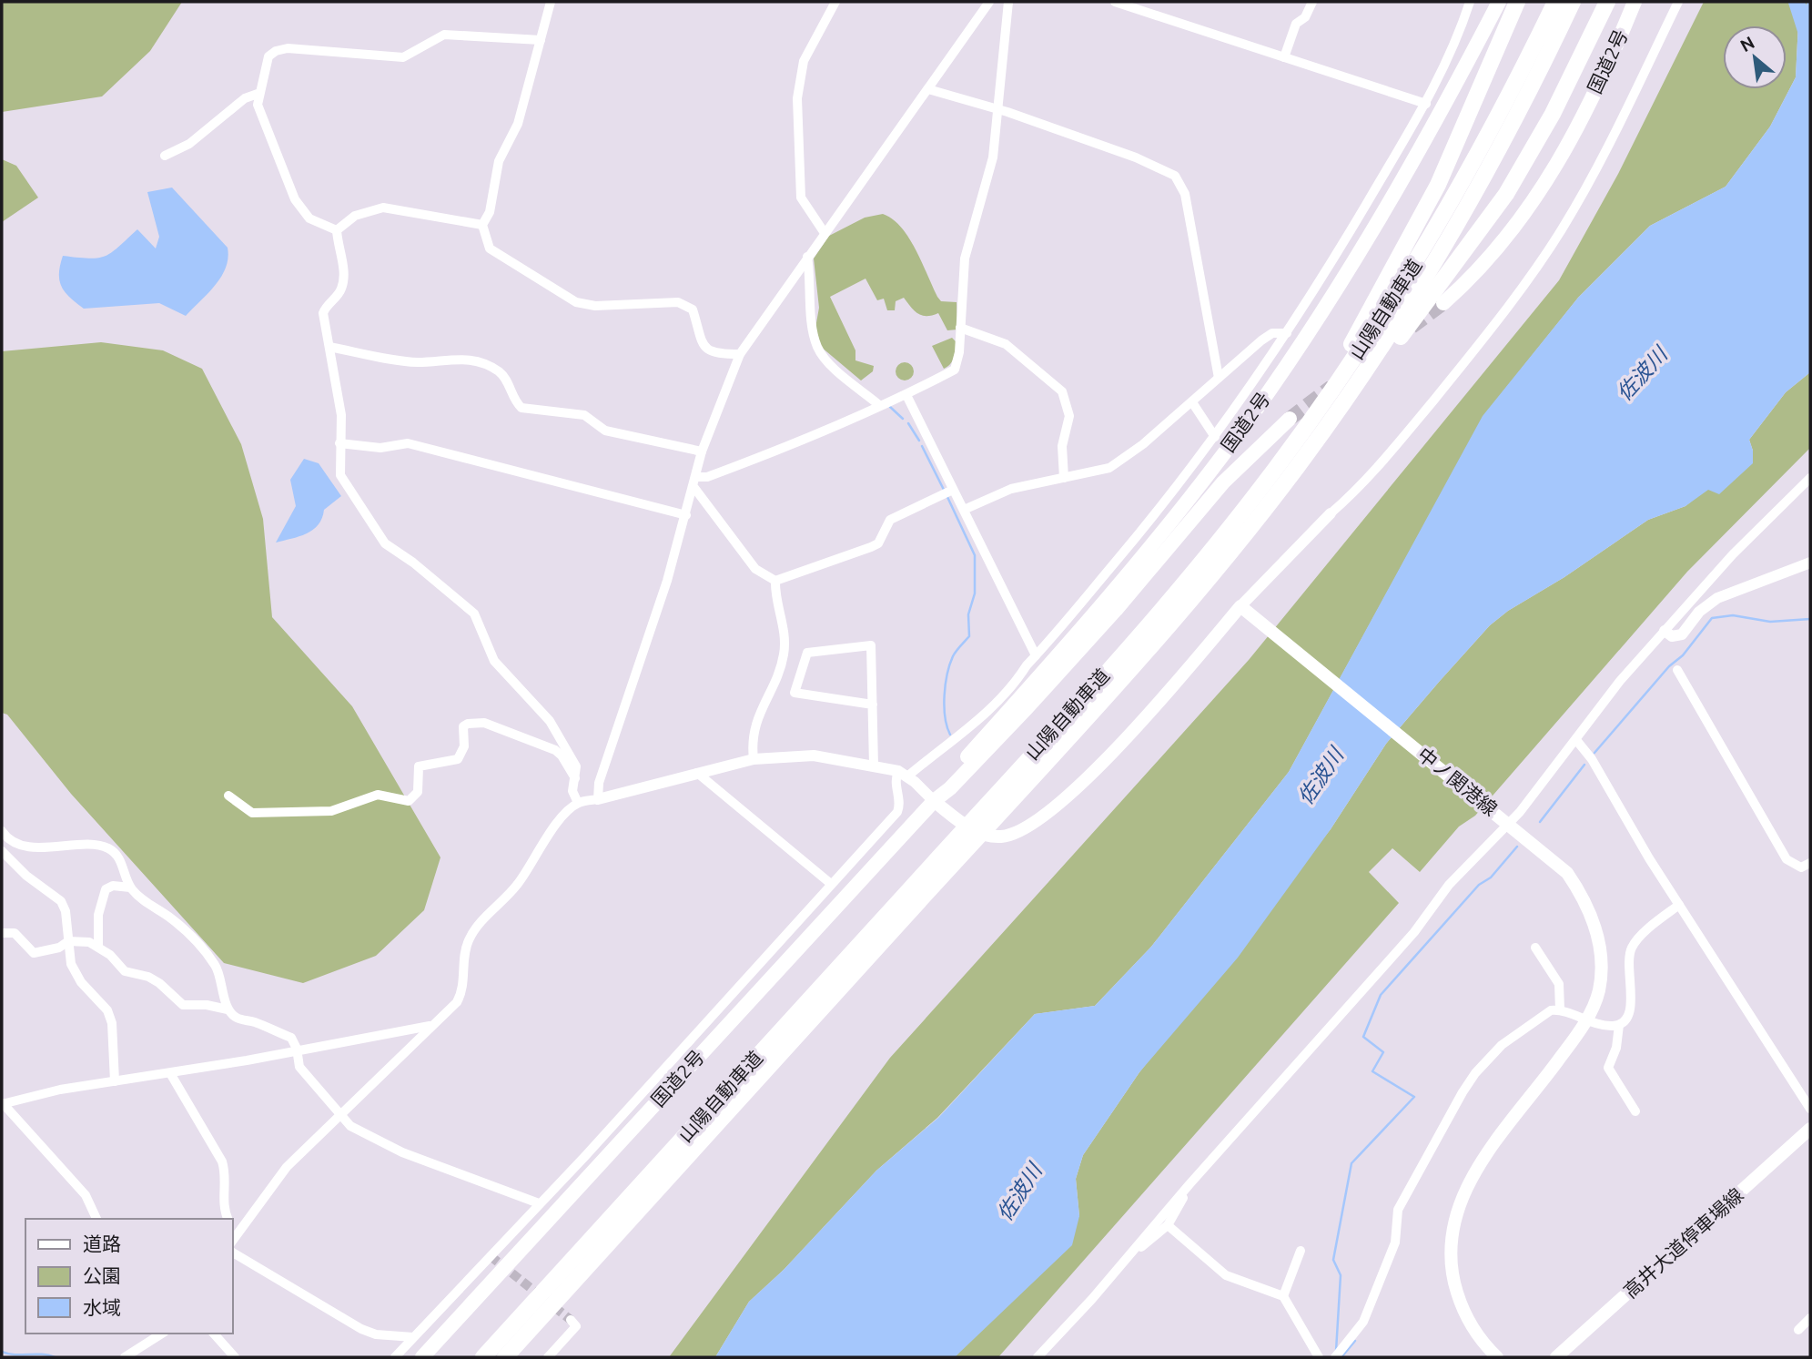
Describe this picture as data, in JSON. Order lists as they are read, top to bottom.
{
  "streets": {
    "highway": ["国道2号", "山陽自動車道"],
    "main road": ["中ノ関港線", "高井大道停車場線"]
  },
  "water": ["佐波川"],
  "legend": ["道路", "公園", "水域"],
  "north": "top left"
}
